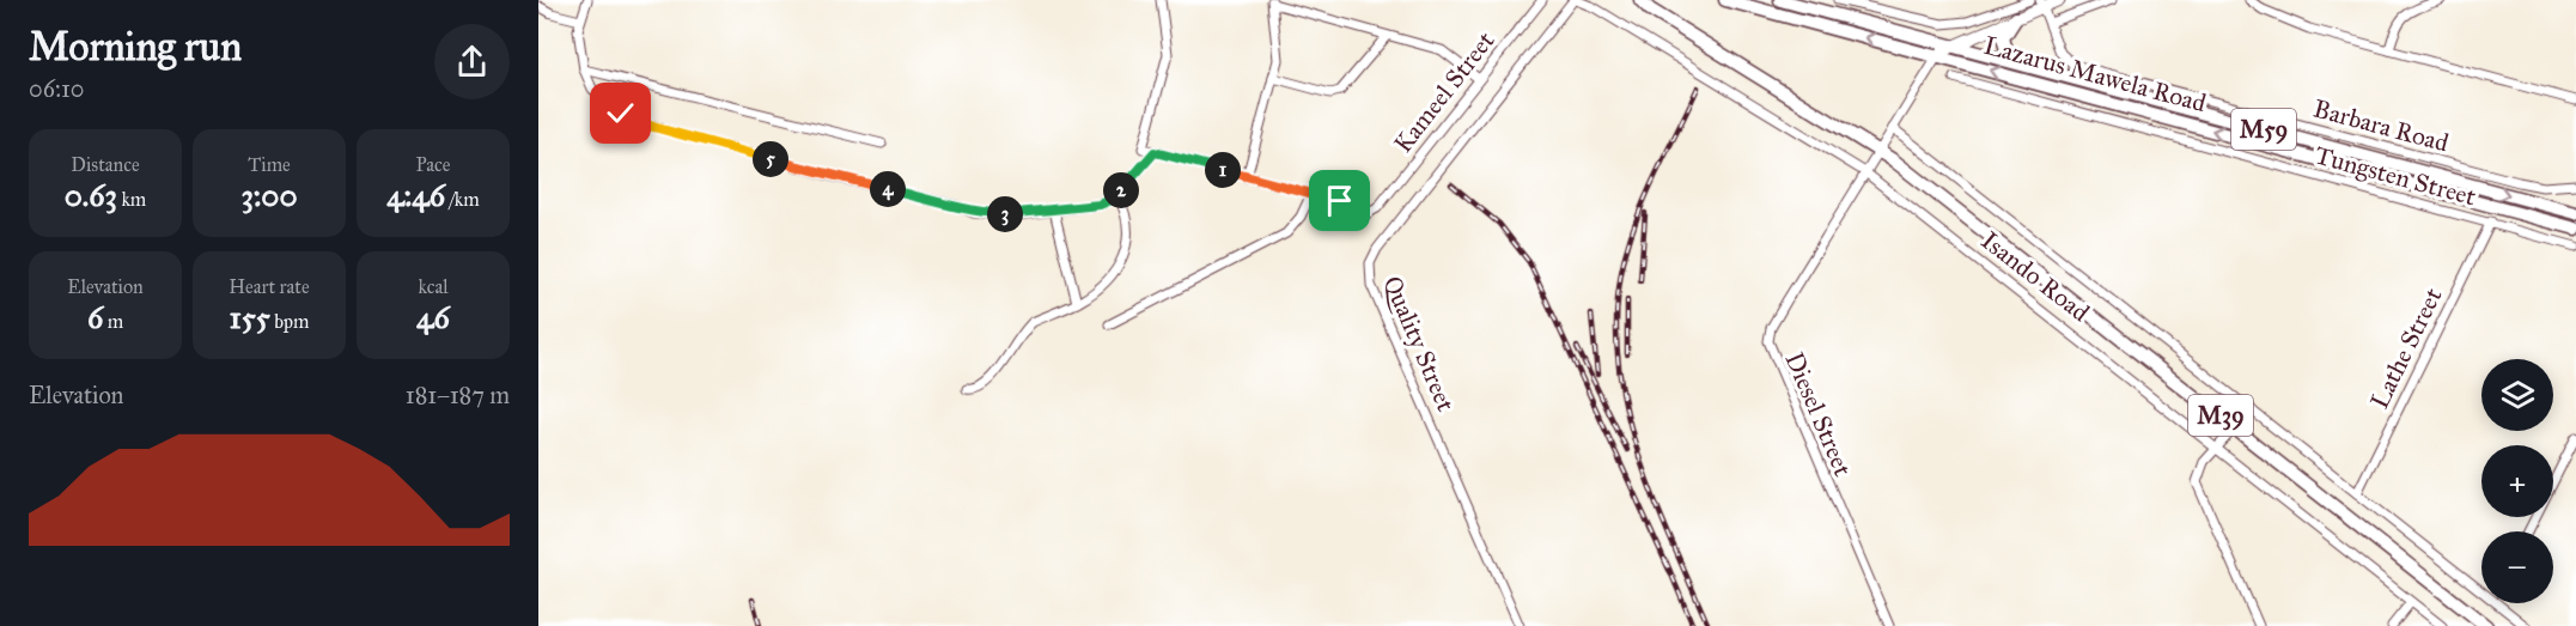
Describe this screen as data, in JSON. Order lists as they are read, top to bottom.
{
  "streets": {
    "main road": [
      "Lazarus Mawela Road",
      "M59",
      "Isando Road",
      "M39"
    ],
    "street": [
      "Kameel Street",
      "Barbara Road",
      "Tungsten Street",
      "Quality Street",
      "Lathe Street",
      "Diesel Street"
    ]
  },
  "crossings": [
    ["Tungsten Street", "Lathe Street"],
    ["Isando Road", "Quality Street"],
    ["Isando Road", "Lathe Street"],
    ["Isando Road", "Diesel Street"]
  ],
  "page": {
    "heading": ["Morning run", "06:10"],
    "stats": [
      ["Distance", "0.63 km"],
      ["Time", "3:00"],
      ["Pace", "4:46 /km"],
      ["Elevation", "6 m"],
      ["Heart rate", "155 bpm"],
      ["kcal", "46"]
    ],
    "pins": [
      "5",
      "1",
      "4",
      "2",
      "3"
    ],
    "map_buttons": ["+", "−"],
    "chart": ["Elevation", "181–187 m"]
  }
}
